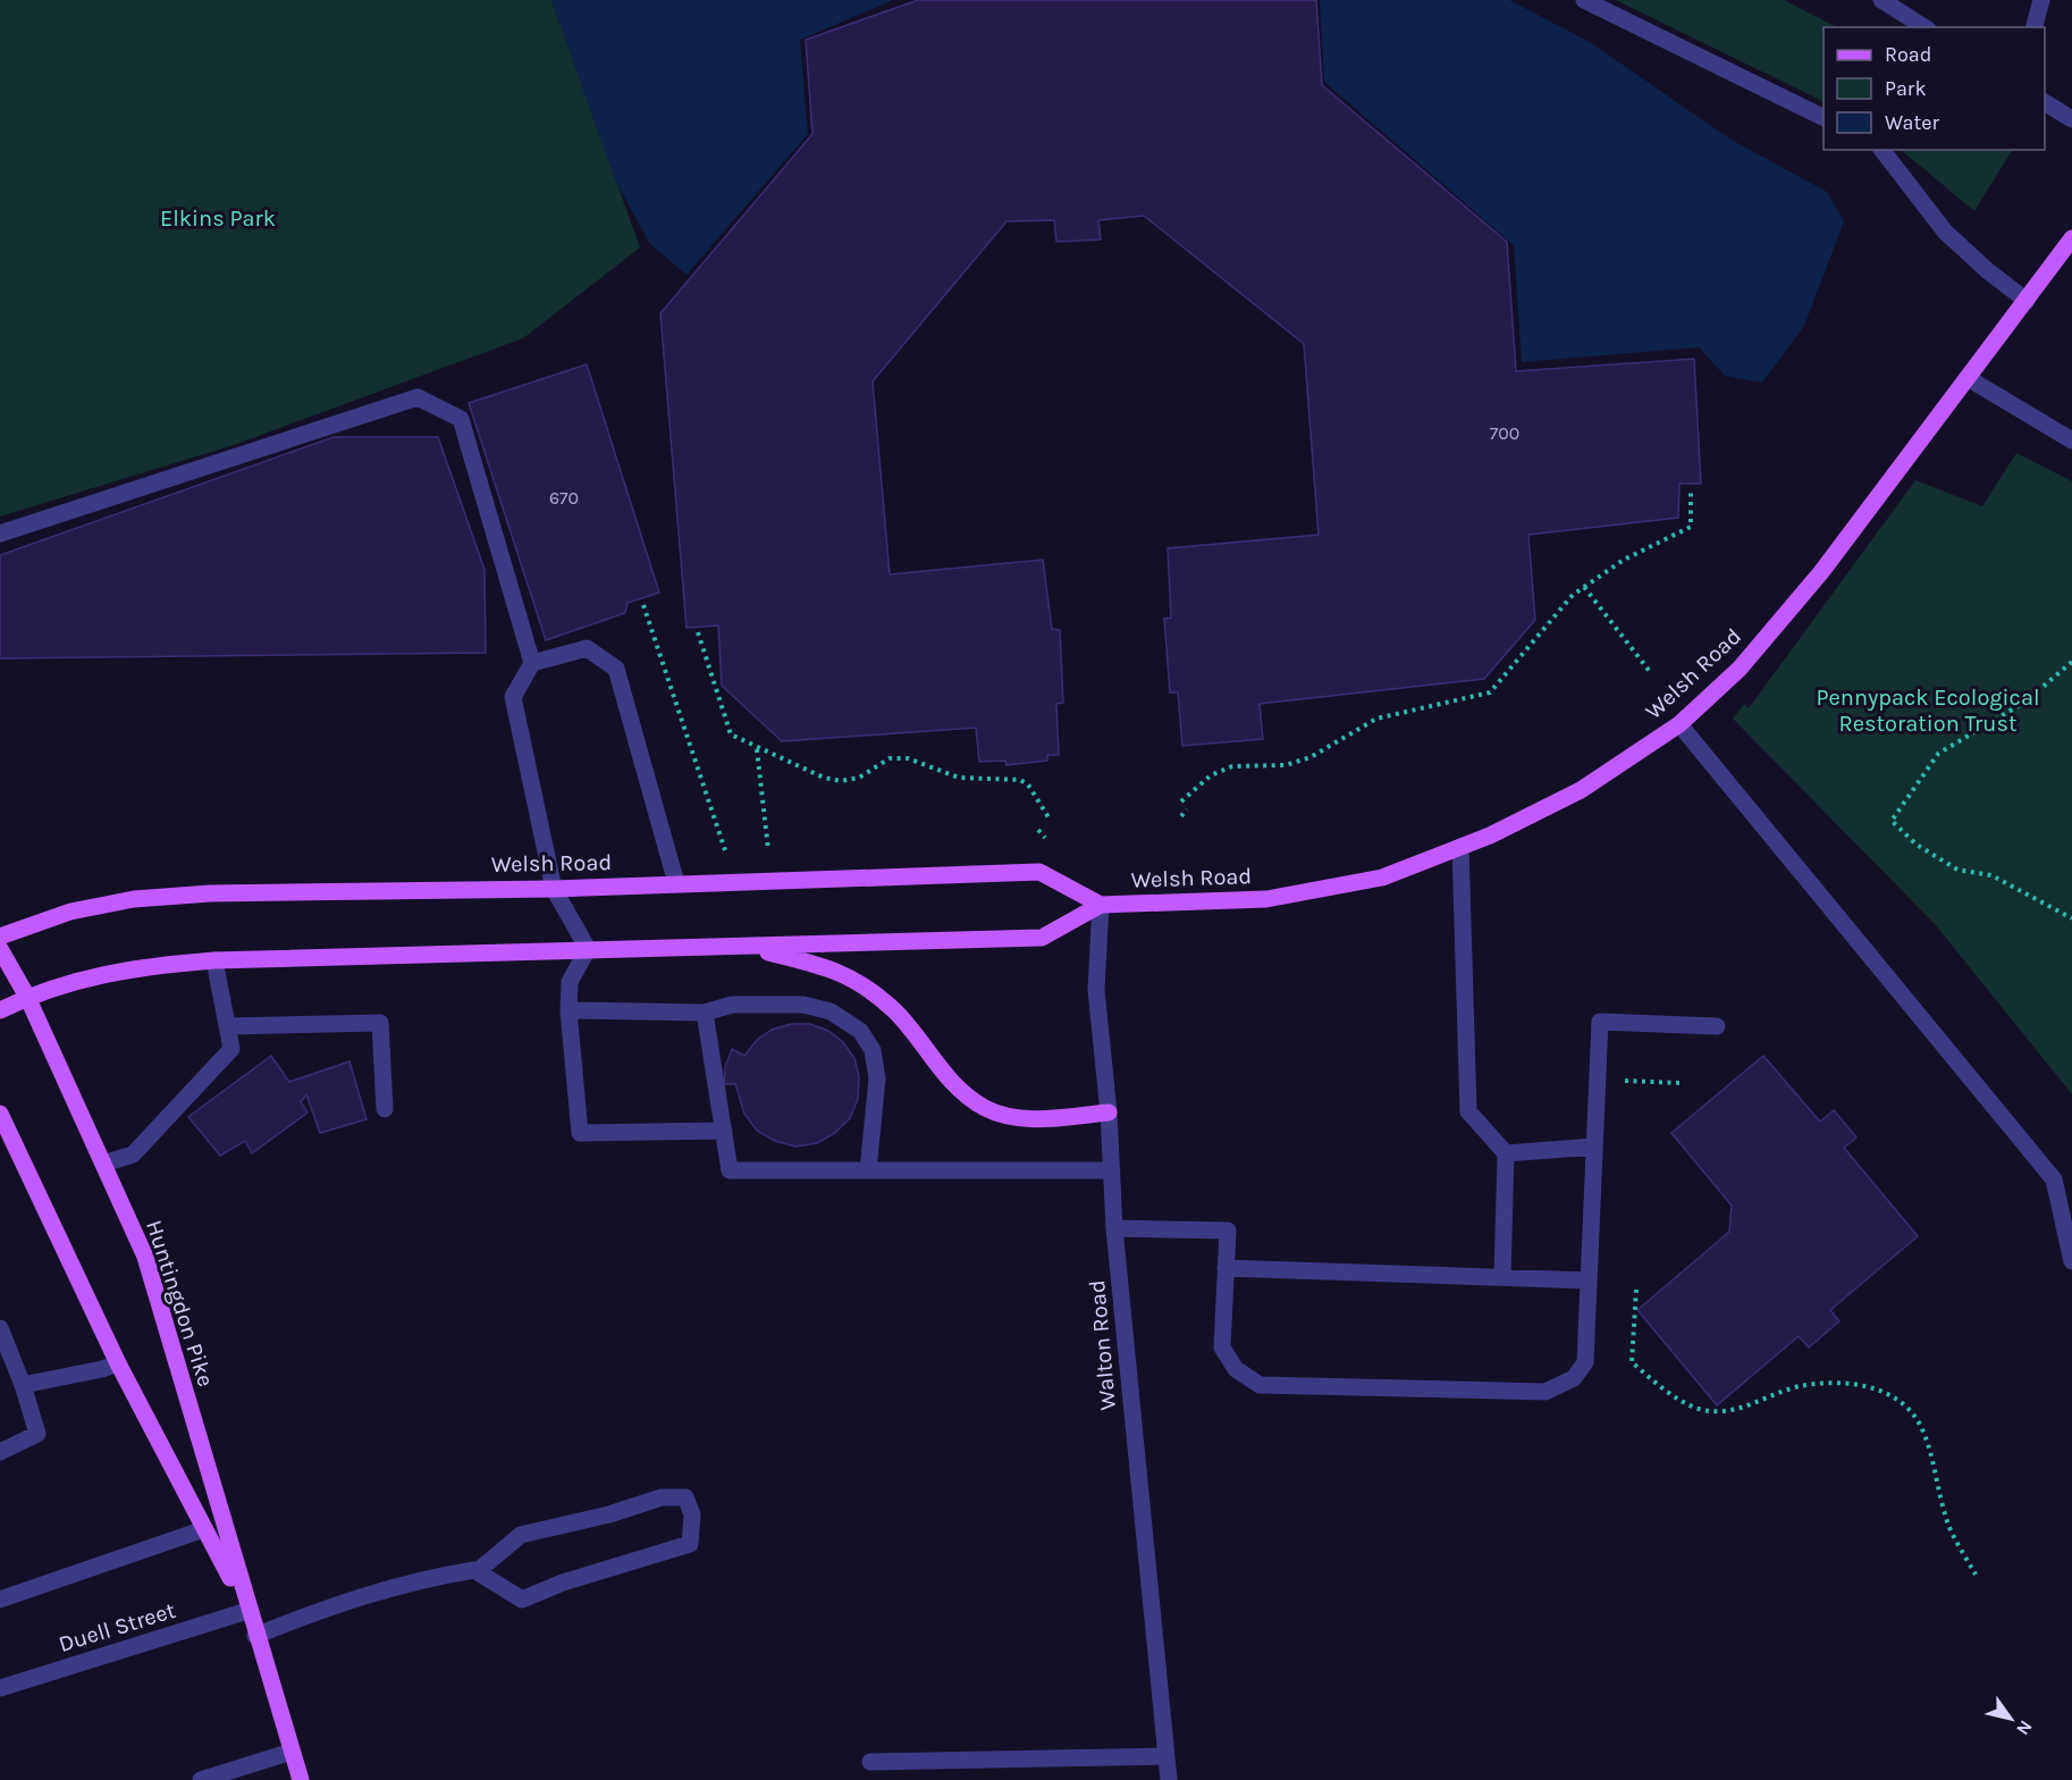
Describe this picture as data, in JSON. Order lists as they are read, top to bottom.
{
  "streets": {
    "main road": ["Welsh Road", "Huntingdon Pike"],
    "street": ["Walton Road", "Duell Street"]
  },
  "crossings": [
    ["Welsh Road", "Huntingdon Pike"],
    ["Welsh Road", "Walton Road"],
    ["Huntingdon Pike", "Duell Street"]
  ],
  "parks": ["Elkins Park", "Pennypack Ecological Restoration Trust"],
  "house_numbers": ["700", "670"],
  "legend": ["Road", "Park", "Water"],
  "north": "bottom right"
}
